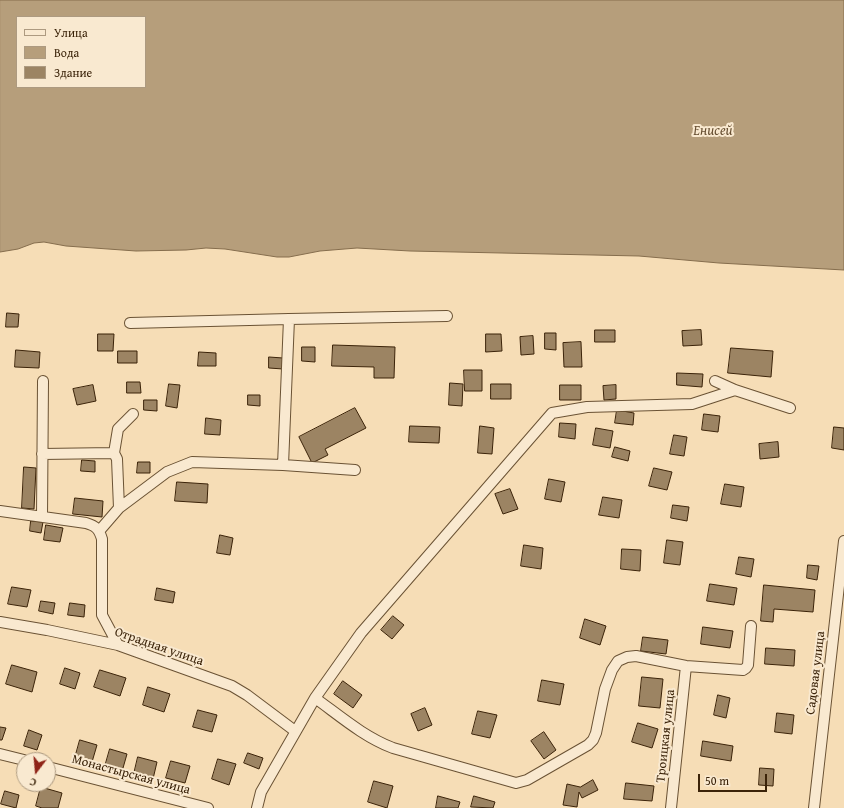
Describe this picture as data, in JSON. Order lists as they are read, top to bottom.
{
  "streets": {
    "street": [
      "Отрадная улица",
      "Садовая улица",
      "Троицкая улица",
      "Монастырская улица"
    ]
  },
  "water": ["Енисей"],
  "legend": ["Улица", "Вода", "Здание"],
  "scale_bar": "50 m",
  "north": "bottom"
}
